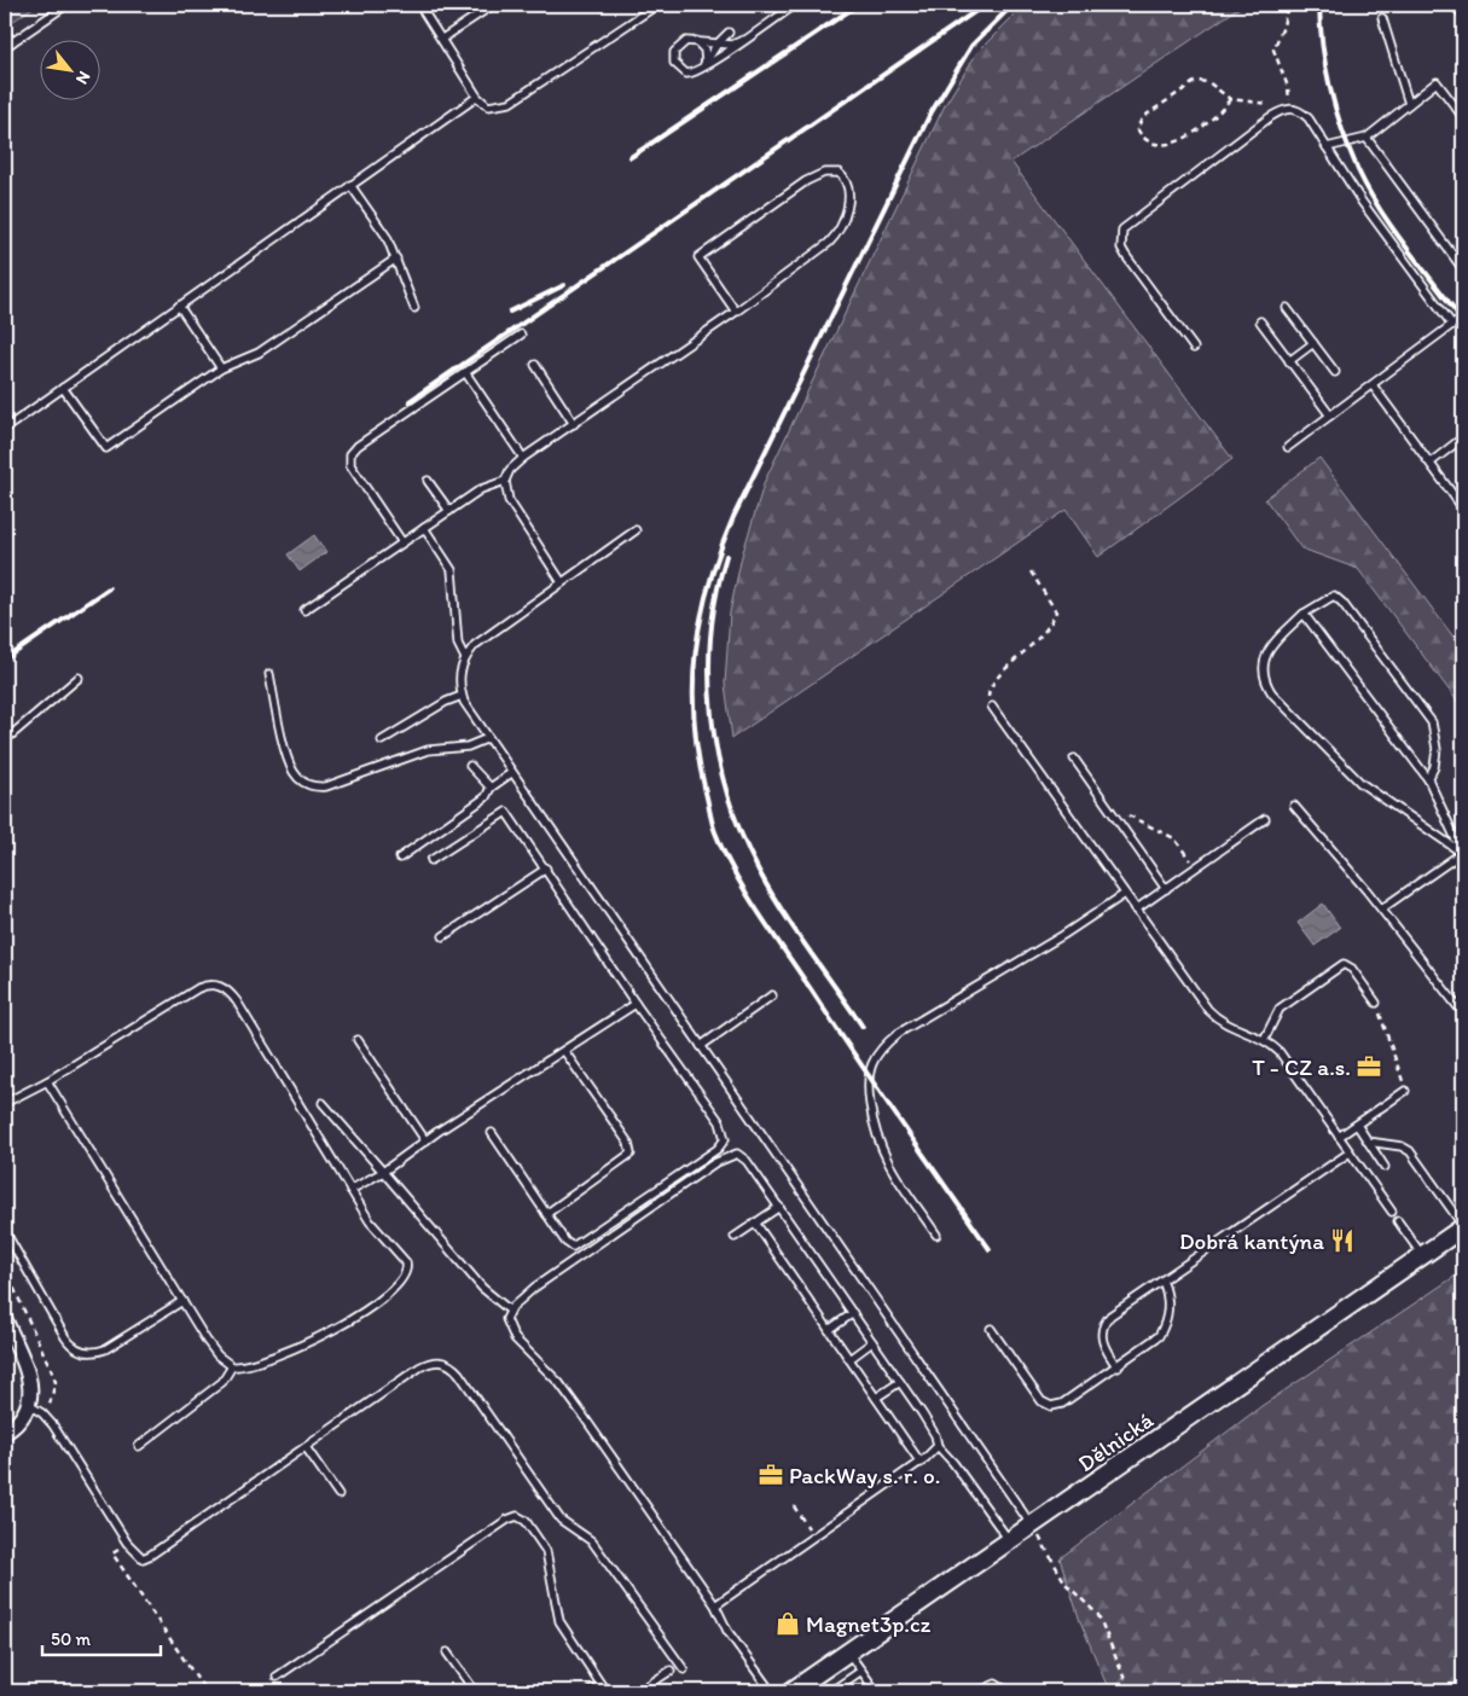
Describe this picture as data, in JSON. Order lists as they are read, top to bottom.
{
  "streets": {
    "street": ["Dělnická"]
  },
  "places": {
    "office": ["T - CZ a.s.", "PackWay s. r. o."],
    "restaurant": ["Dobrá kantýna"],
    "shop": ["Magnet3p.cz"]
  },
  "scale_bar": "50 m",
  "north": "bottom right"
}
